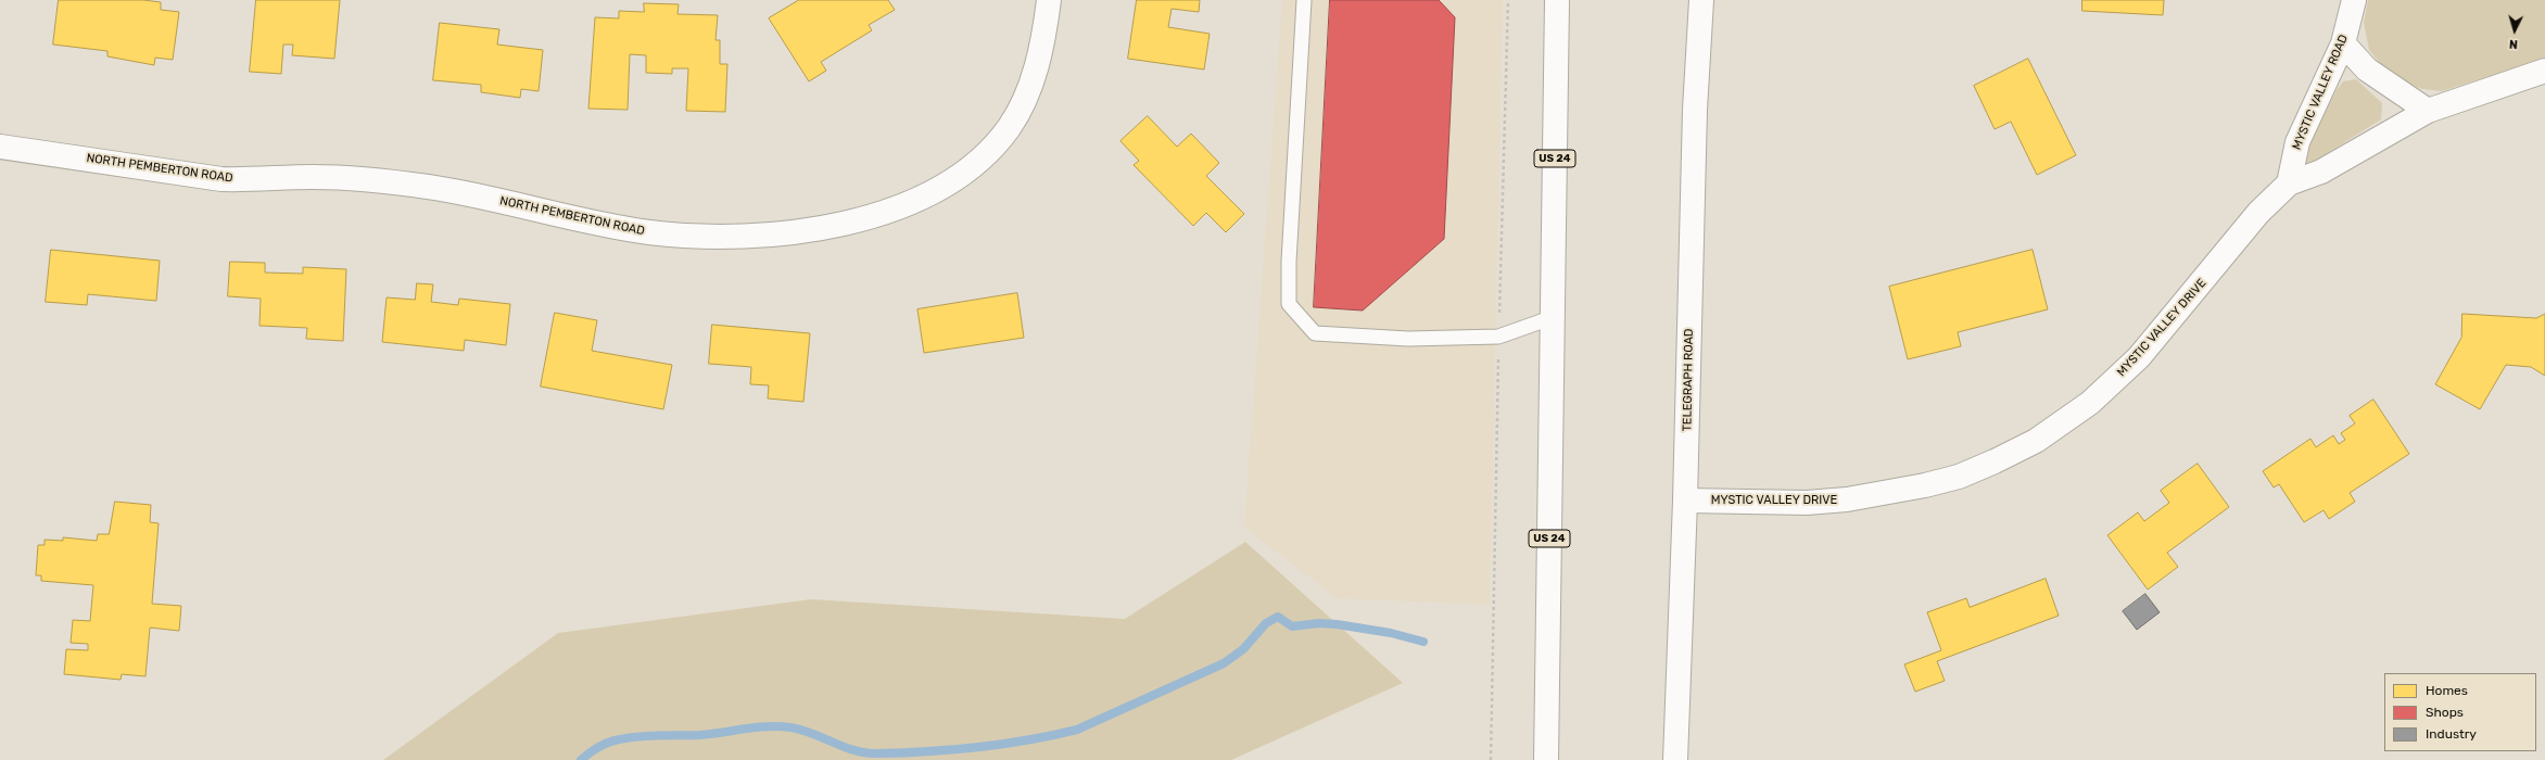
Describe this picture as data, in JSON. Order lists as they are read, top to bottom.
{
  "streets": {
    "main road": [
      "MYSTIC VALLEY ROAD",
      "US 24",
      "NORTH PEMBERTON ROAD",
      "MYSTIC VALLEY DRIVE",
      "TELEGRAPH ROAD"
    ]
  },
  "crossings": [
    ["MYSTIC VALLEY ROAD", "MYSTIC VALLEY DRIVE"],
    ["MYSTIC VALLEY DRIVE", "TELEGRAPH ROAD"]
  ],
  "legend": ["Homes", "Shops", "Industry"],
  "north": "bottom"
}
